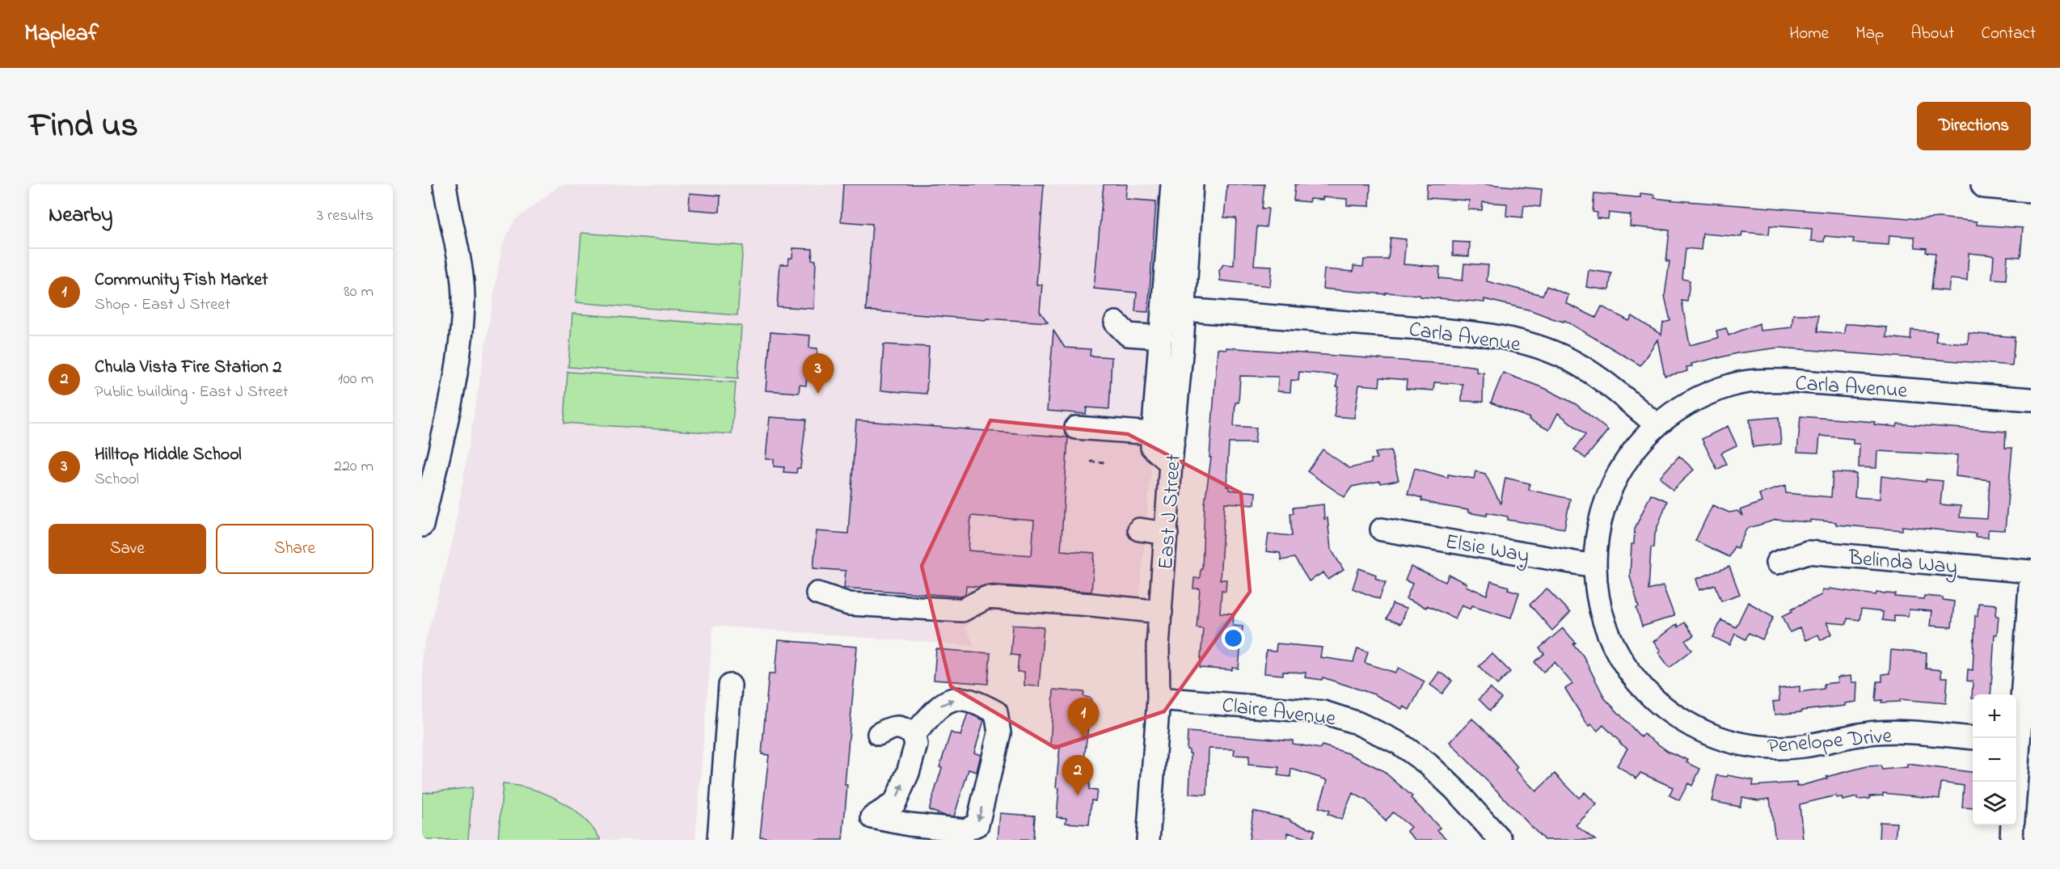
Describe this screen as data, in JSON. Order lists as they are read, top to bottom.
{
  "streets": {
    "street": [
      "Carla Avenue",
      "East J Street",
      "Elsie Way",
      "Belinda Way",
      "Claire Avenue",
      "Penelope Drive"
    ]
  },
  "crossings": [
    ["Carla Avenue", "East J Street"],
    ["Carla Avenue", "Penelope Drive"],
    ["East J Street", "Claire Avenue"],
    ["Elsie Way", "Penelope Drive"]
  ],
  "page": {
    "header": "Mapleaf",
    "nav": [
      "Home",
      "Map",
      "About",
      "Contact"
    ],
    "title": "Find us",
    "buttons": [
      "Directions",
      ["Save", "Share"]
    ],
    "heading": ["Nearby", "3 results"],
    "list": [
      {
        "mark": "1",
        "name": "Community Fish Market",
        "note": "Shop · East J Street",
        "value": "80 m"
      },
      {
        "mark": "2",
        "name": "Chula Vista Fire Station 2",
        "note": "Public building · East J Street",
        "value": "100 m"
      },
      {
        "mark": "3",
        "name": "Hilltop Middle School",
        "note": "School",
        "value": "220 m"
      }
    ],
    "pins": ["3", "1", "2"],
    "map_buttons": ["+", "−"]
  }
}
